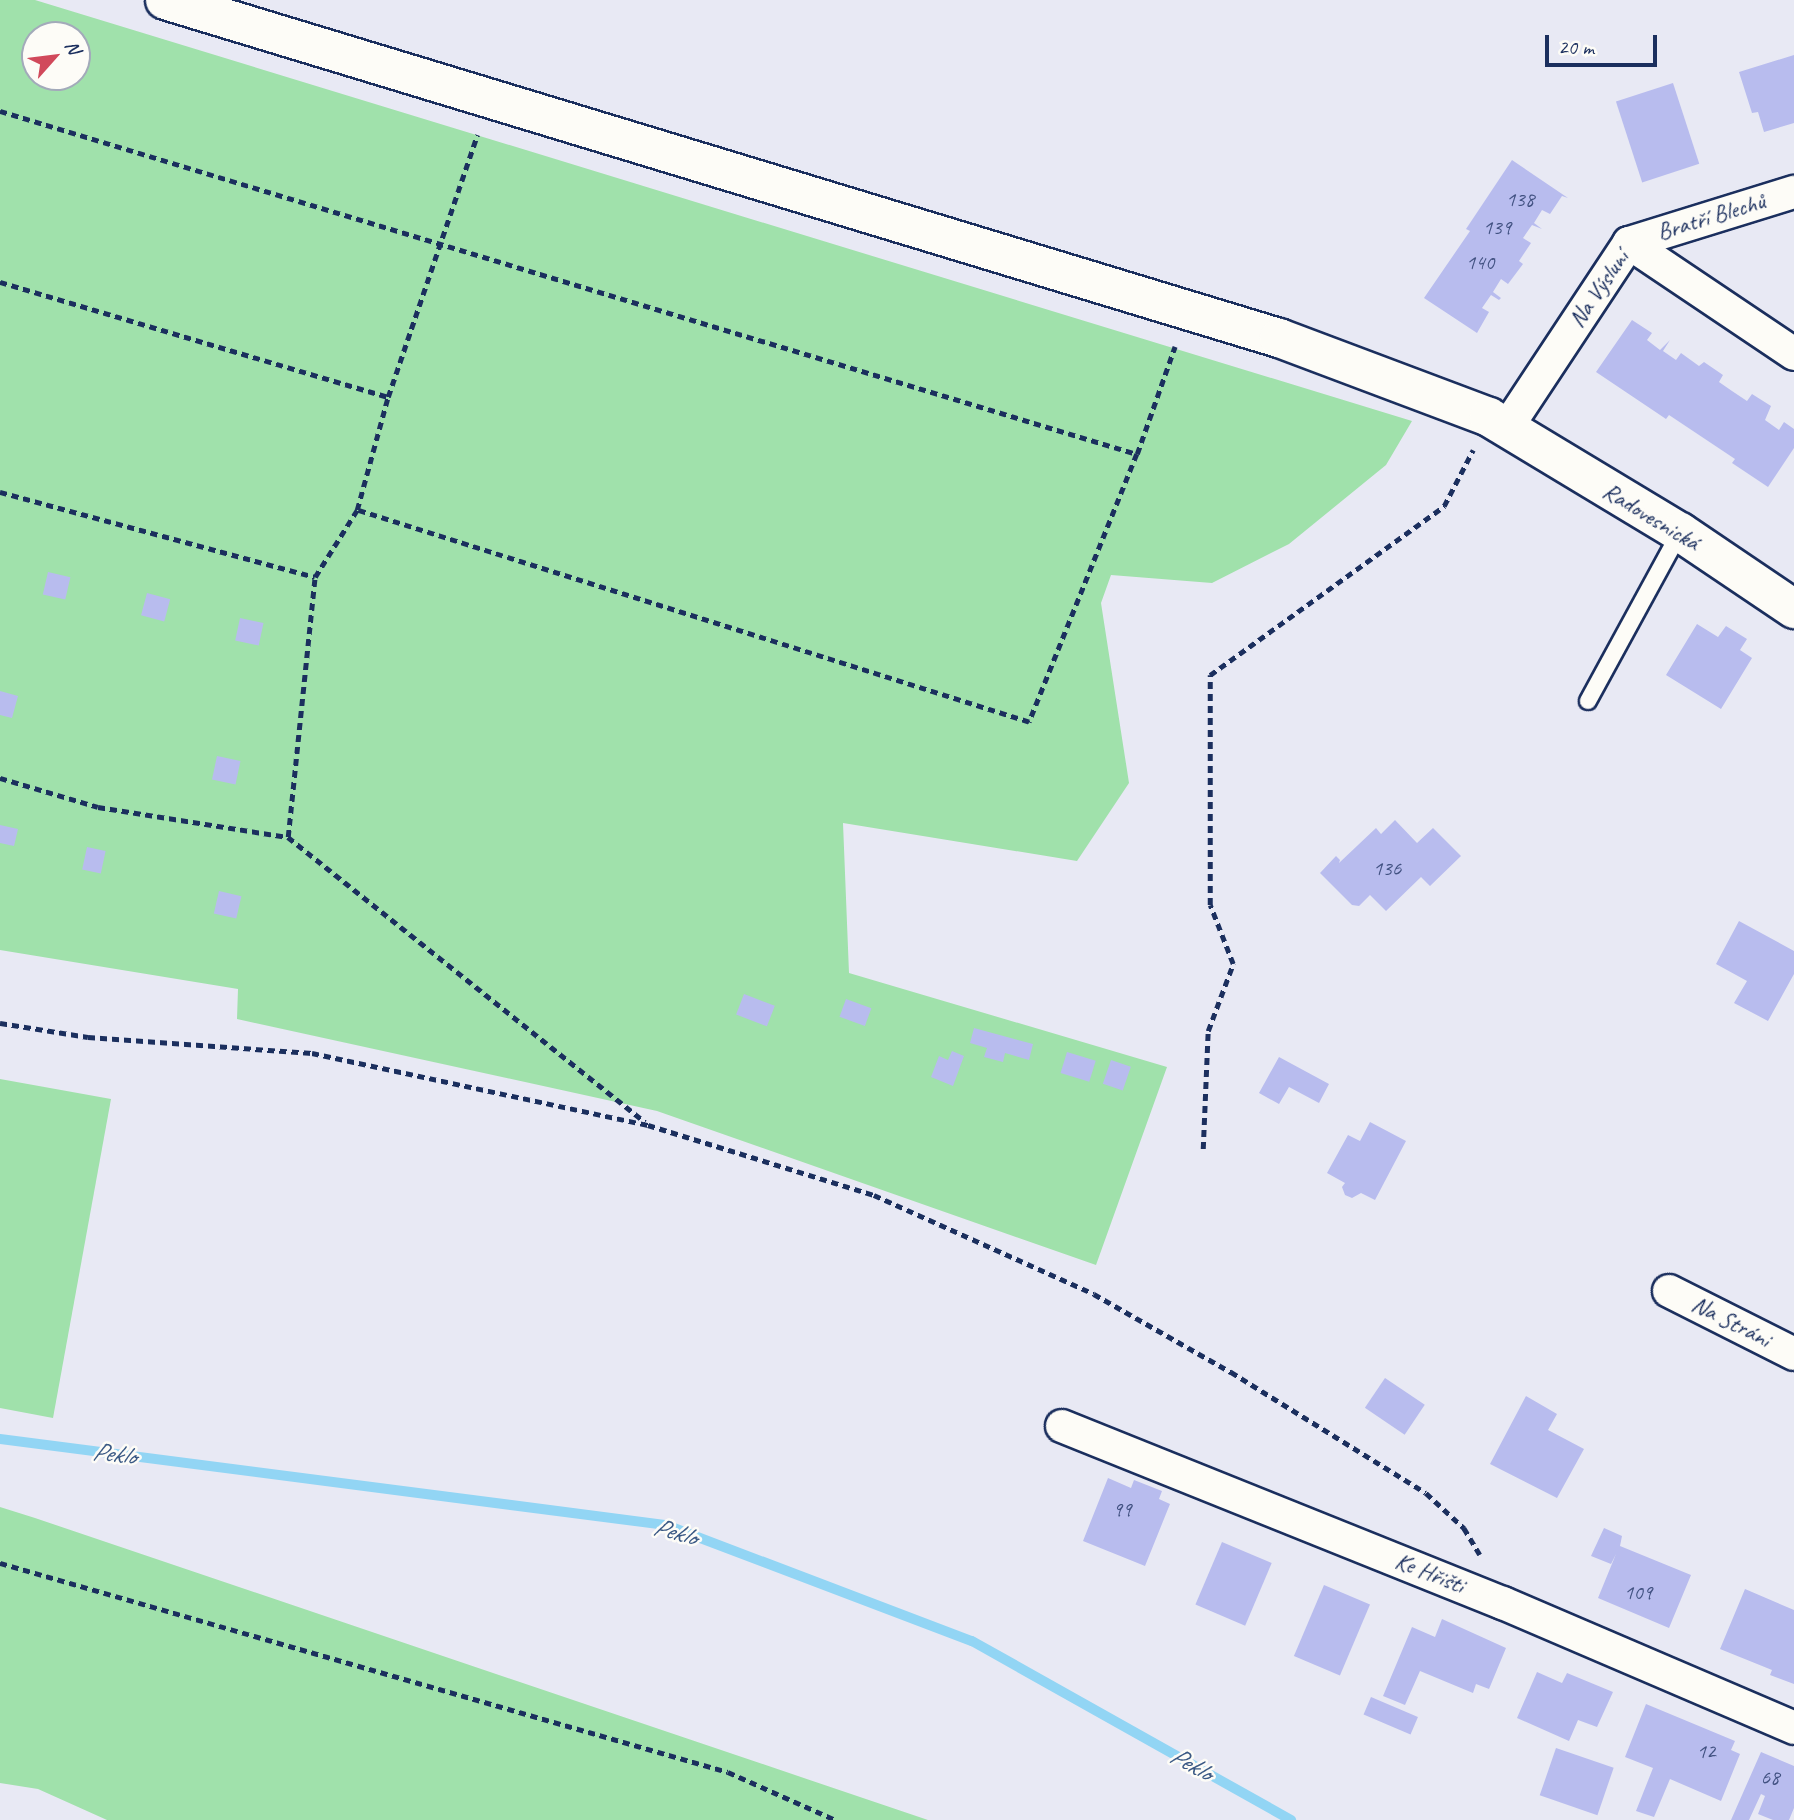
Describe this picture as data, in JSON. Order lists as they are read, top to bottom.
{
  "streets": {
    "street": [
      "Bratří Blechů",
      "Na Výsluní",
      "Radovesnická",
      "Na Stráni",
      "Ke Hřišti"
    ]
  },
  "crossings": [
    ["Bratří Blechů", "Na Výsluní"],
    ["Na Výsluní", "Radovesnická"]
  ],
  "water": ["Peklo"],
  "house_numbers": [
    "138",
    "139",
    "140",
    "136",
    "99",
    "109",
    "12",
    "68"
  ],
  "scale_bar": "20 m",
  "north": "top right"
}
